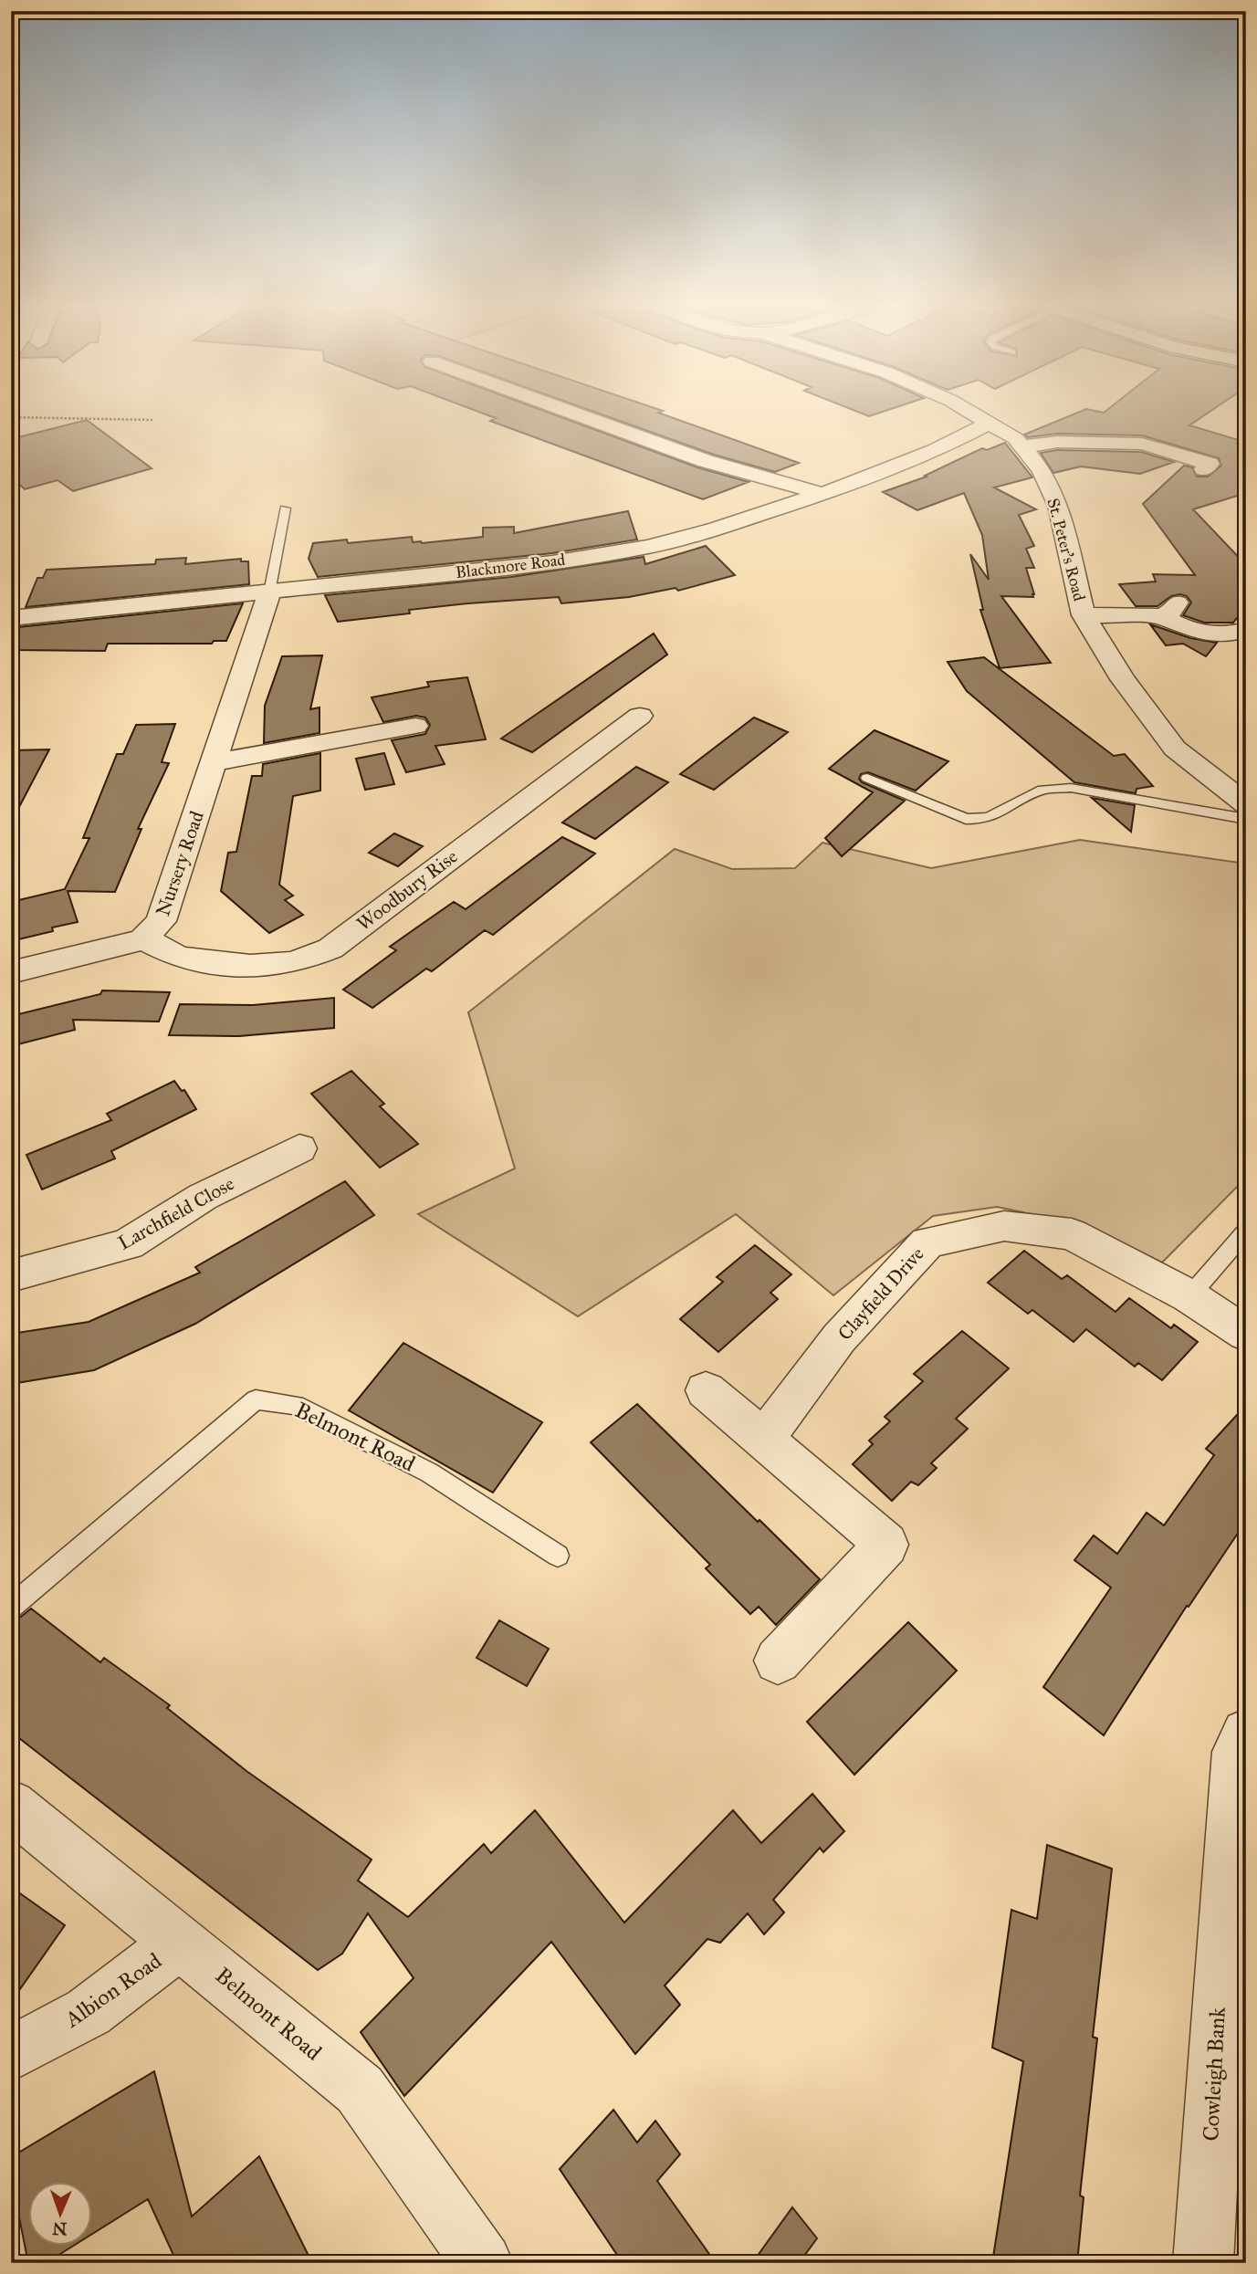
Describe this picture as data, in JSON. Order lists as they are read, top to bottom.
{
  "streets": {
    "street": [
      "St. Peter's Road",
      "Blackmore Road",
      "Nursery Road",
      "Woodbury Rise",
      "Larchfield Close",
      "Clayfield Drive",
      "Belmont Road",
      "Albion Road",
      "Cowleigh Bank"
    ]
  },
  "crossings": [
    ["St. Peter's Road", "Blackmore Road"],
    ["Blackmore Road", "Nursery Road"],
    ["Nursery Road", "Woodbury Rise"],
    ["Belmont Road", "Albion Road"]
  ],
  "north": "bottom"
}
